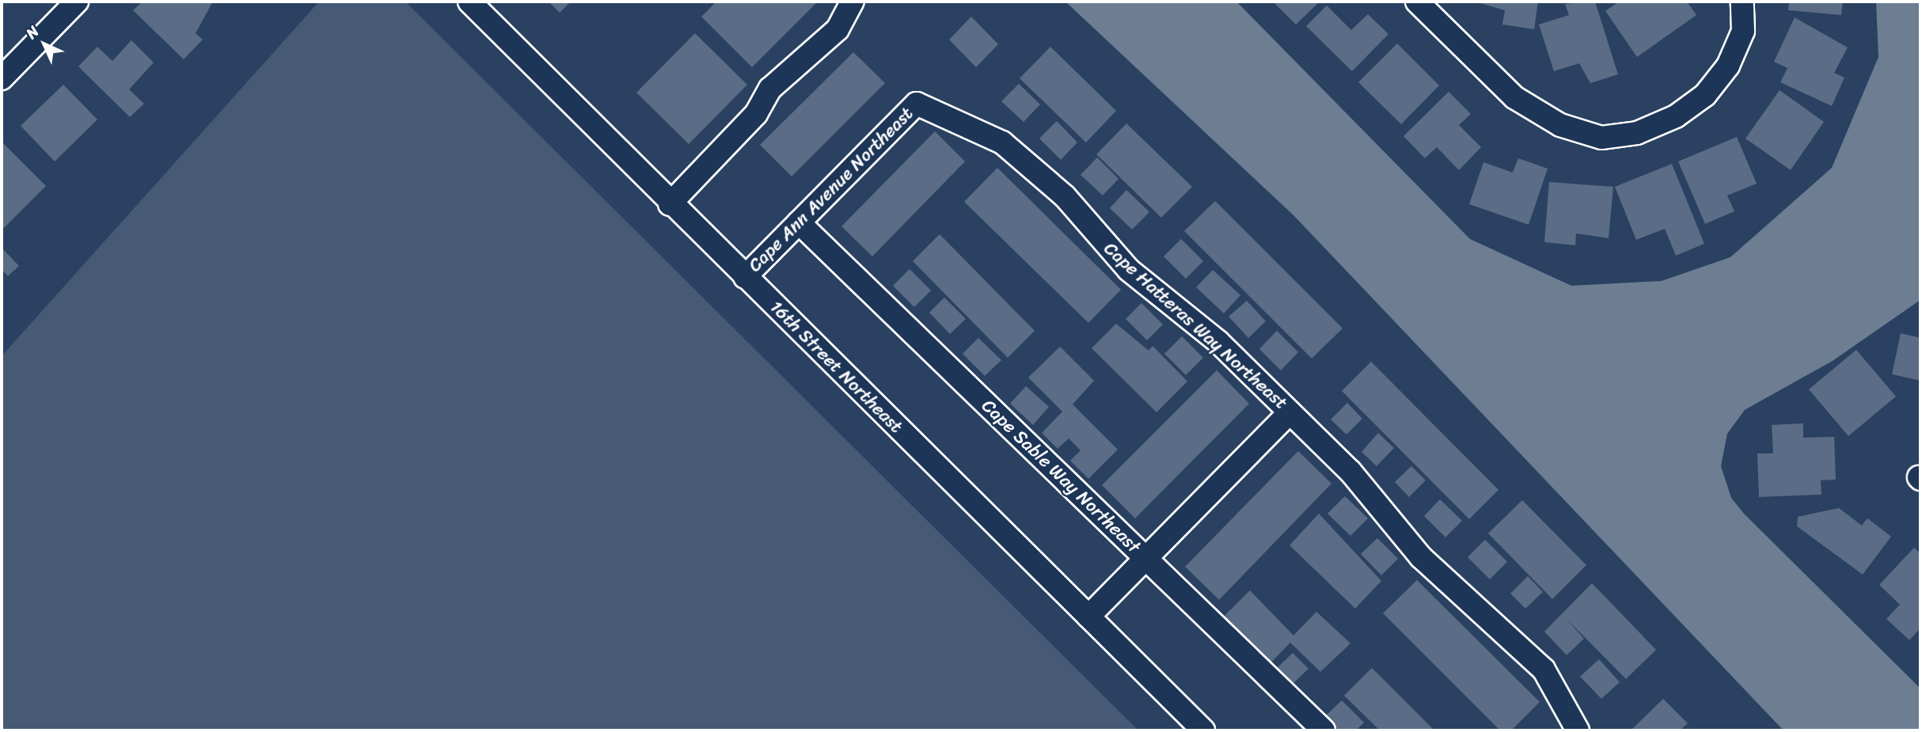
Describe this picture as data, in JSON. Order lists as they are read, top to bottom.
{
  "streets": {
    "street": [
      "Cape Ann Avenue Northeast",
      "Cape Hatteras Way Northeast",
      "16th Street Northeast",
      "Cape Sable Way Northeast"
    ]
  },
  "crossings": [
    ["Cape Ann Avenue Northeast", "Cape Hatteras Way Northeast"],
    ["Cape Ann Avenue Northeast", "16th Street Northeast"],
    ["Cape Ann Avenue Northeast", "Cape Sable Way Northeast"]
  ],
  "north": "top left"
}
